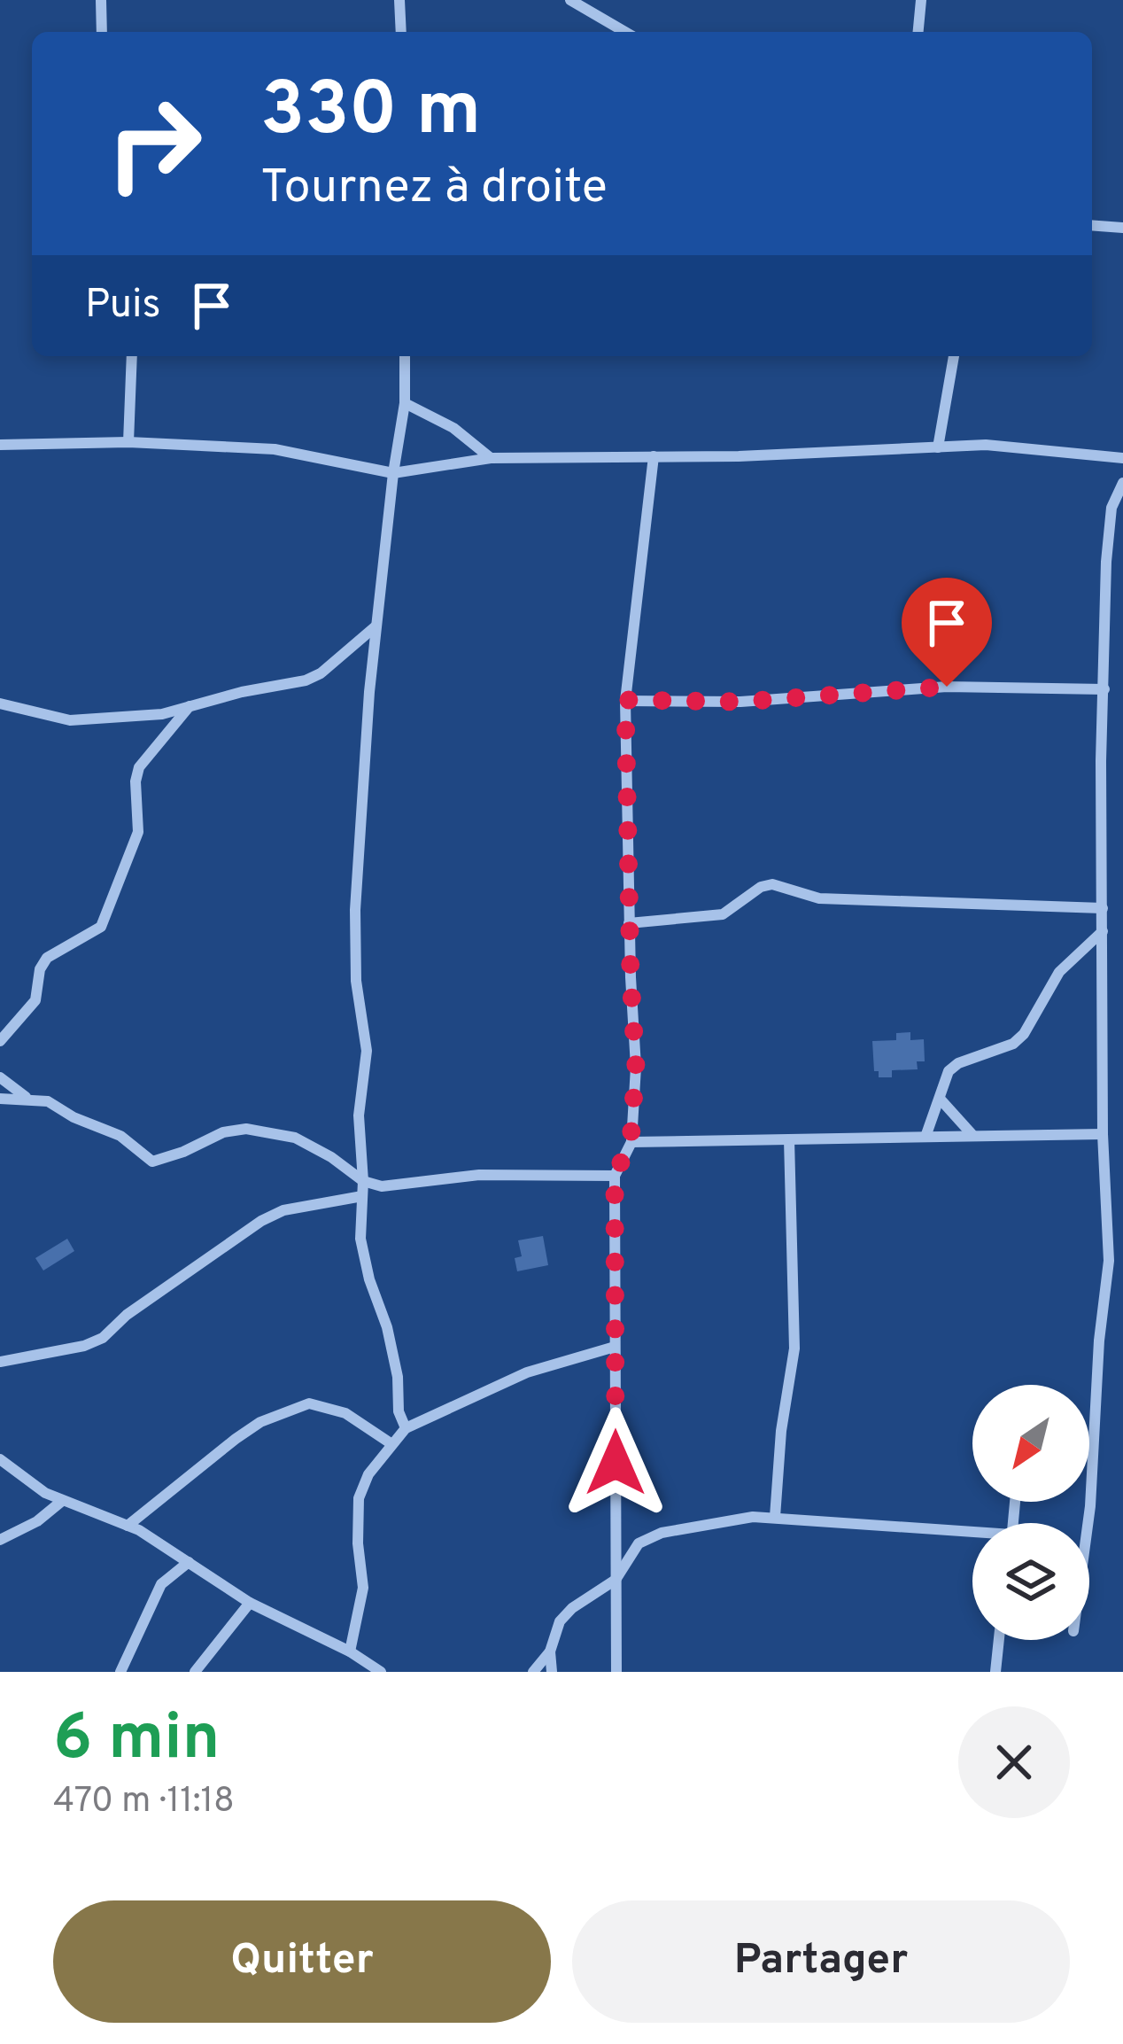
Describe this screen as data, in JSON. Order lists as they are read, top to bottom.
{
  "north": "bottom left",
  "page": {
    "turn": ["330 m", "Tournez à droite"],
    "then": "Puis",
    "heading": ["6 min", "470 m · 11:18"],
    "buttons": ["Quitter", "Partager"]
  }
}
